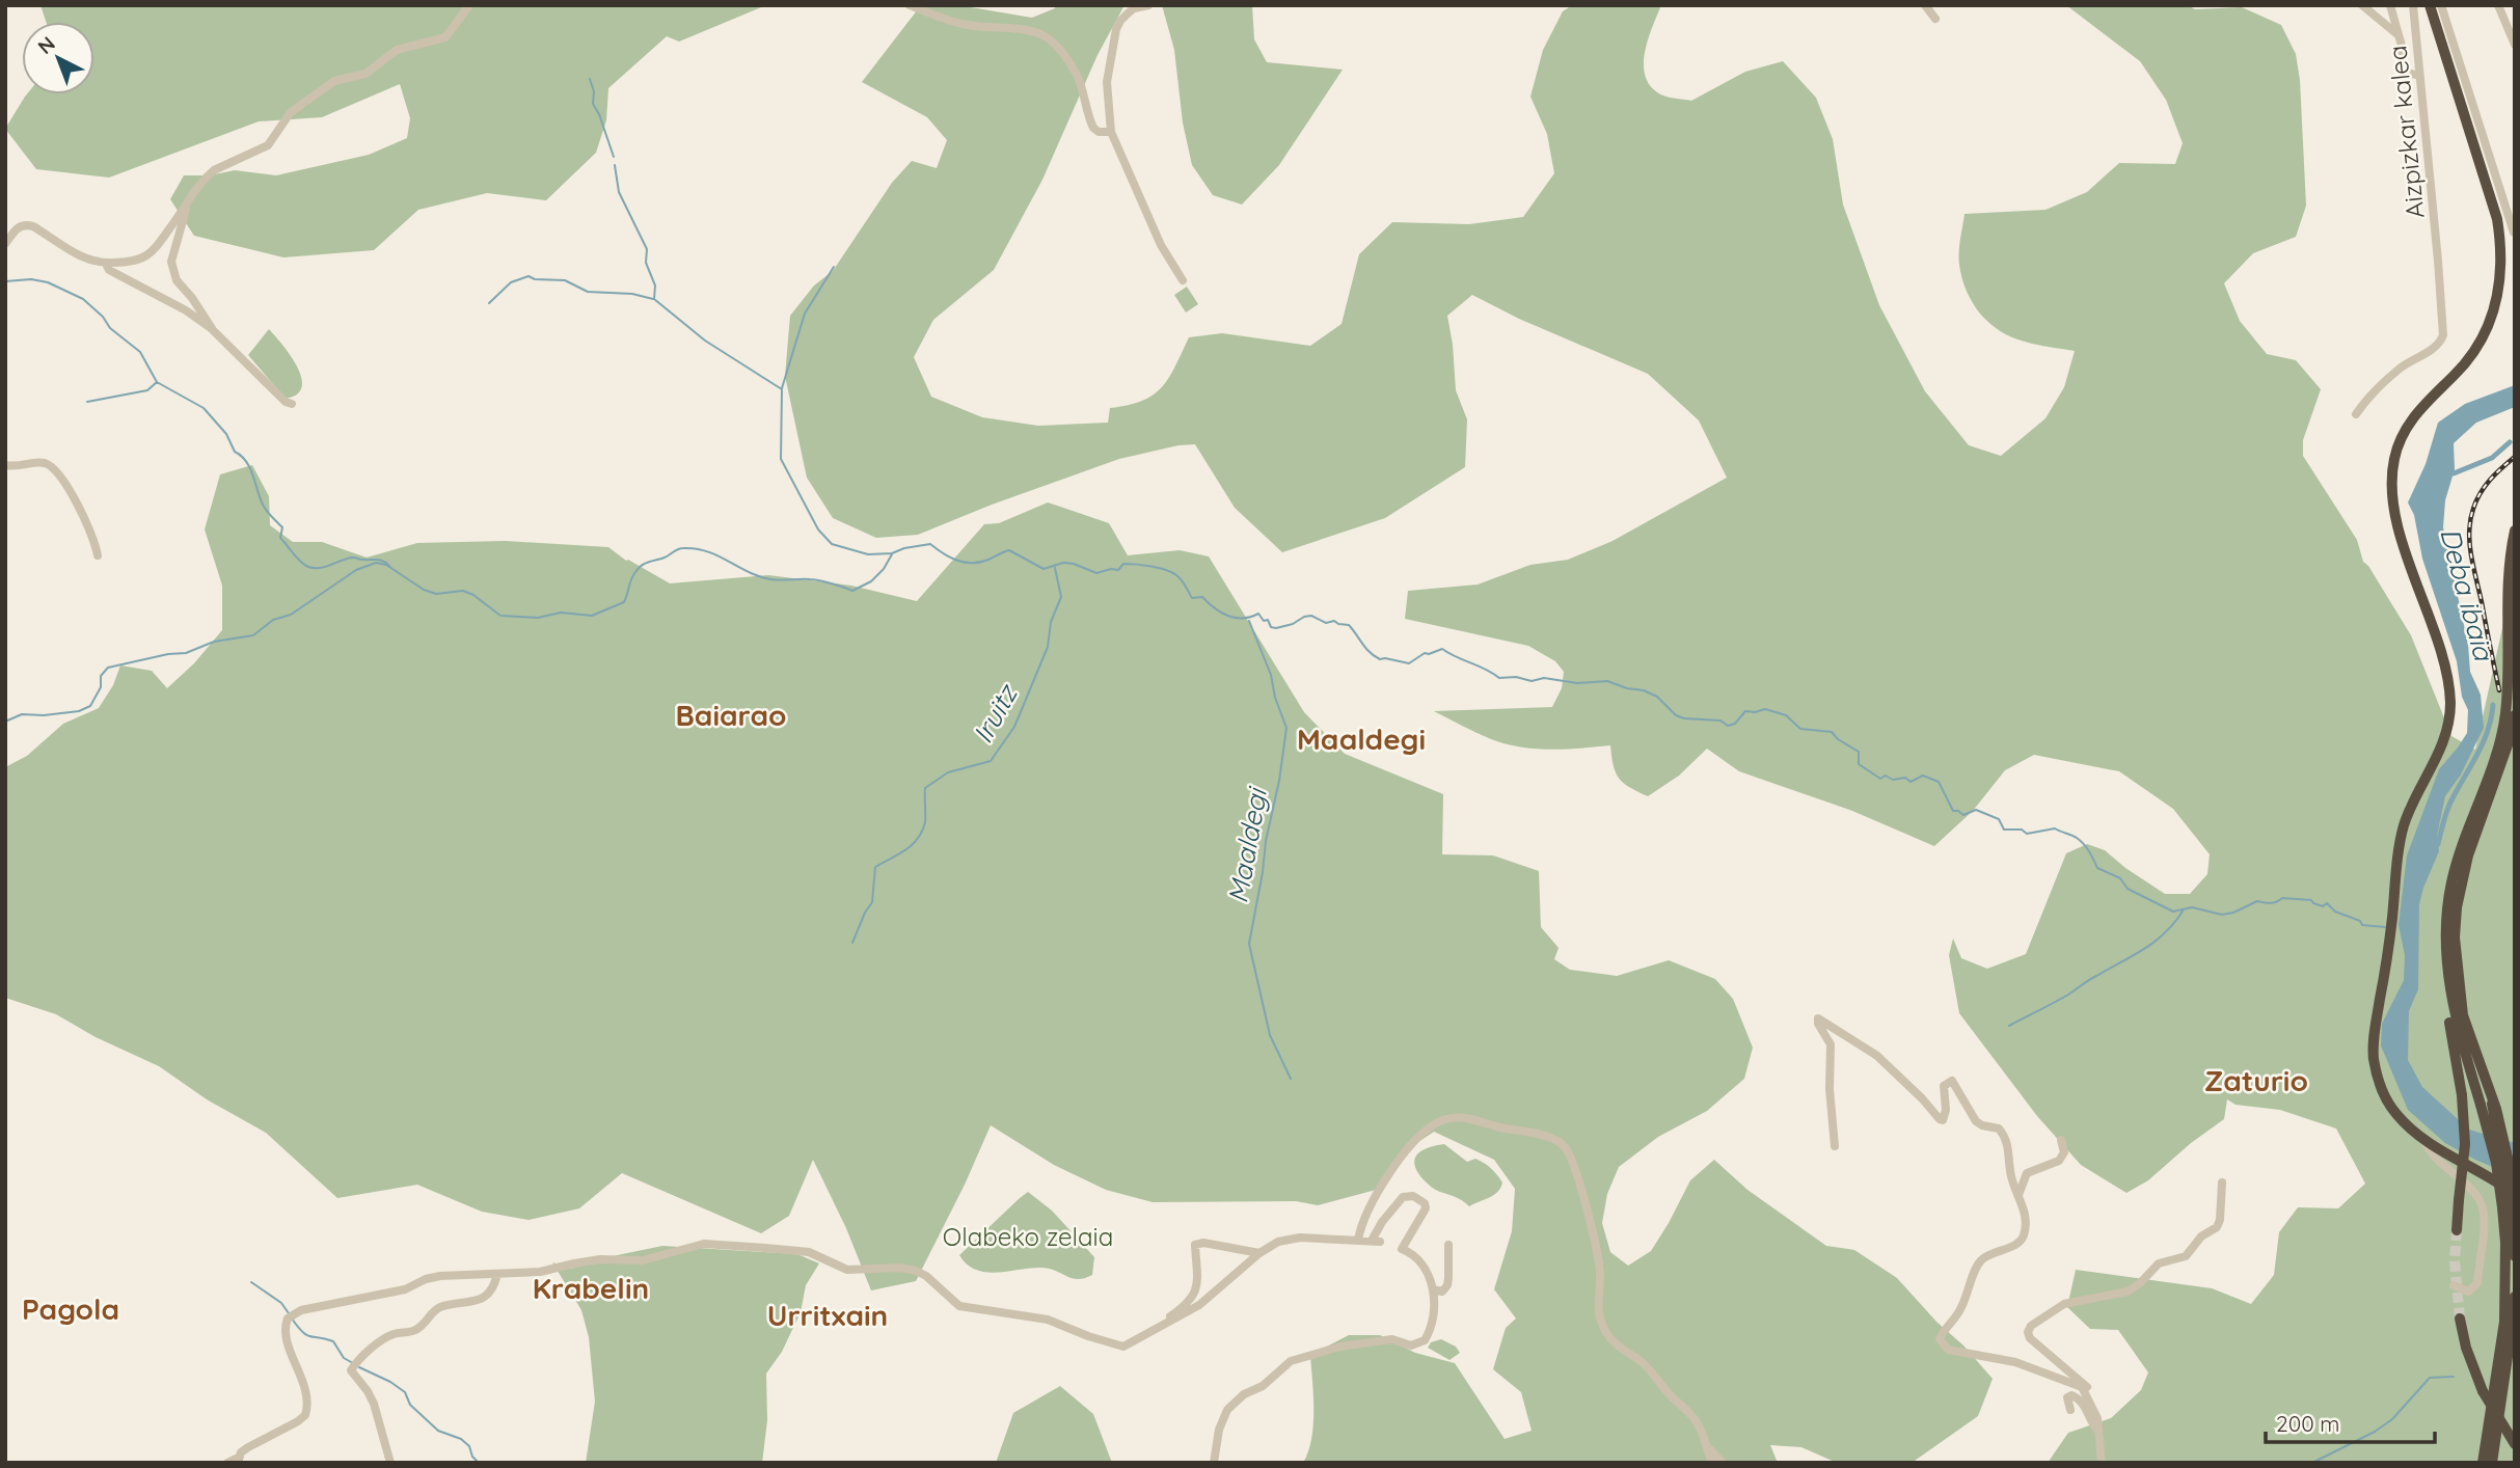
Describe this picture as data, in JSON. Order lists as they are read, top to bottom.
{
  "streets": {
    "street": ["Aizpizkar kalea"]
  },
  "districts": [
    "Baiarao",
    "Maaldegi",
    "Zaturio",
    "Krabelin",
    "Pagola",
    "Urritxain"
  ],
  "water": ["Deba ibaia", "Iruitz", "Maaldegi"],
  "parks": ["Olabeko zelaia"],
  "scale_bar": "200 m",
  "north": "top left"
}
